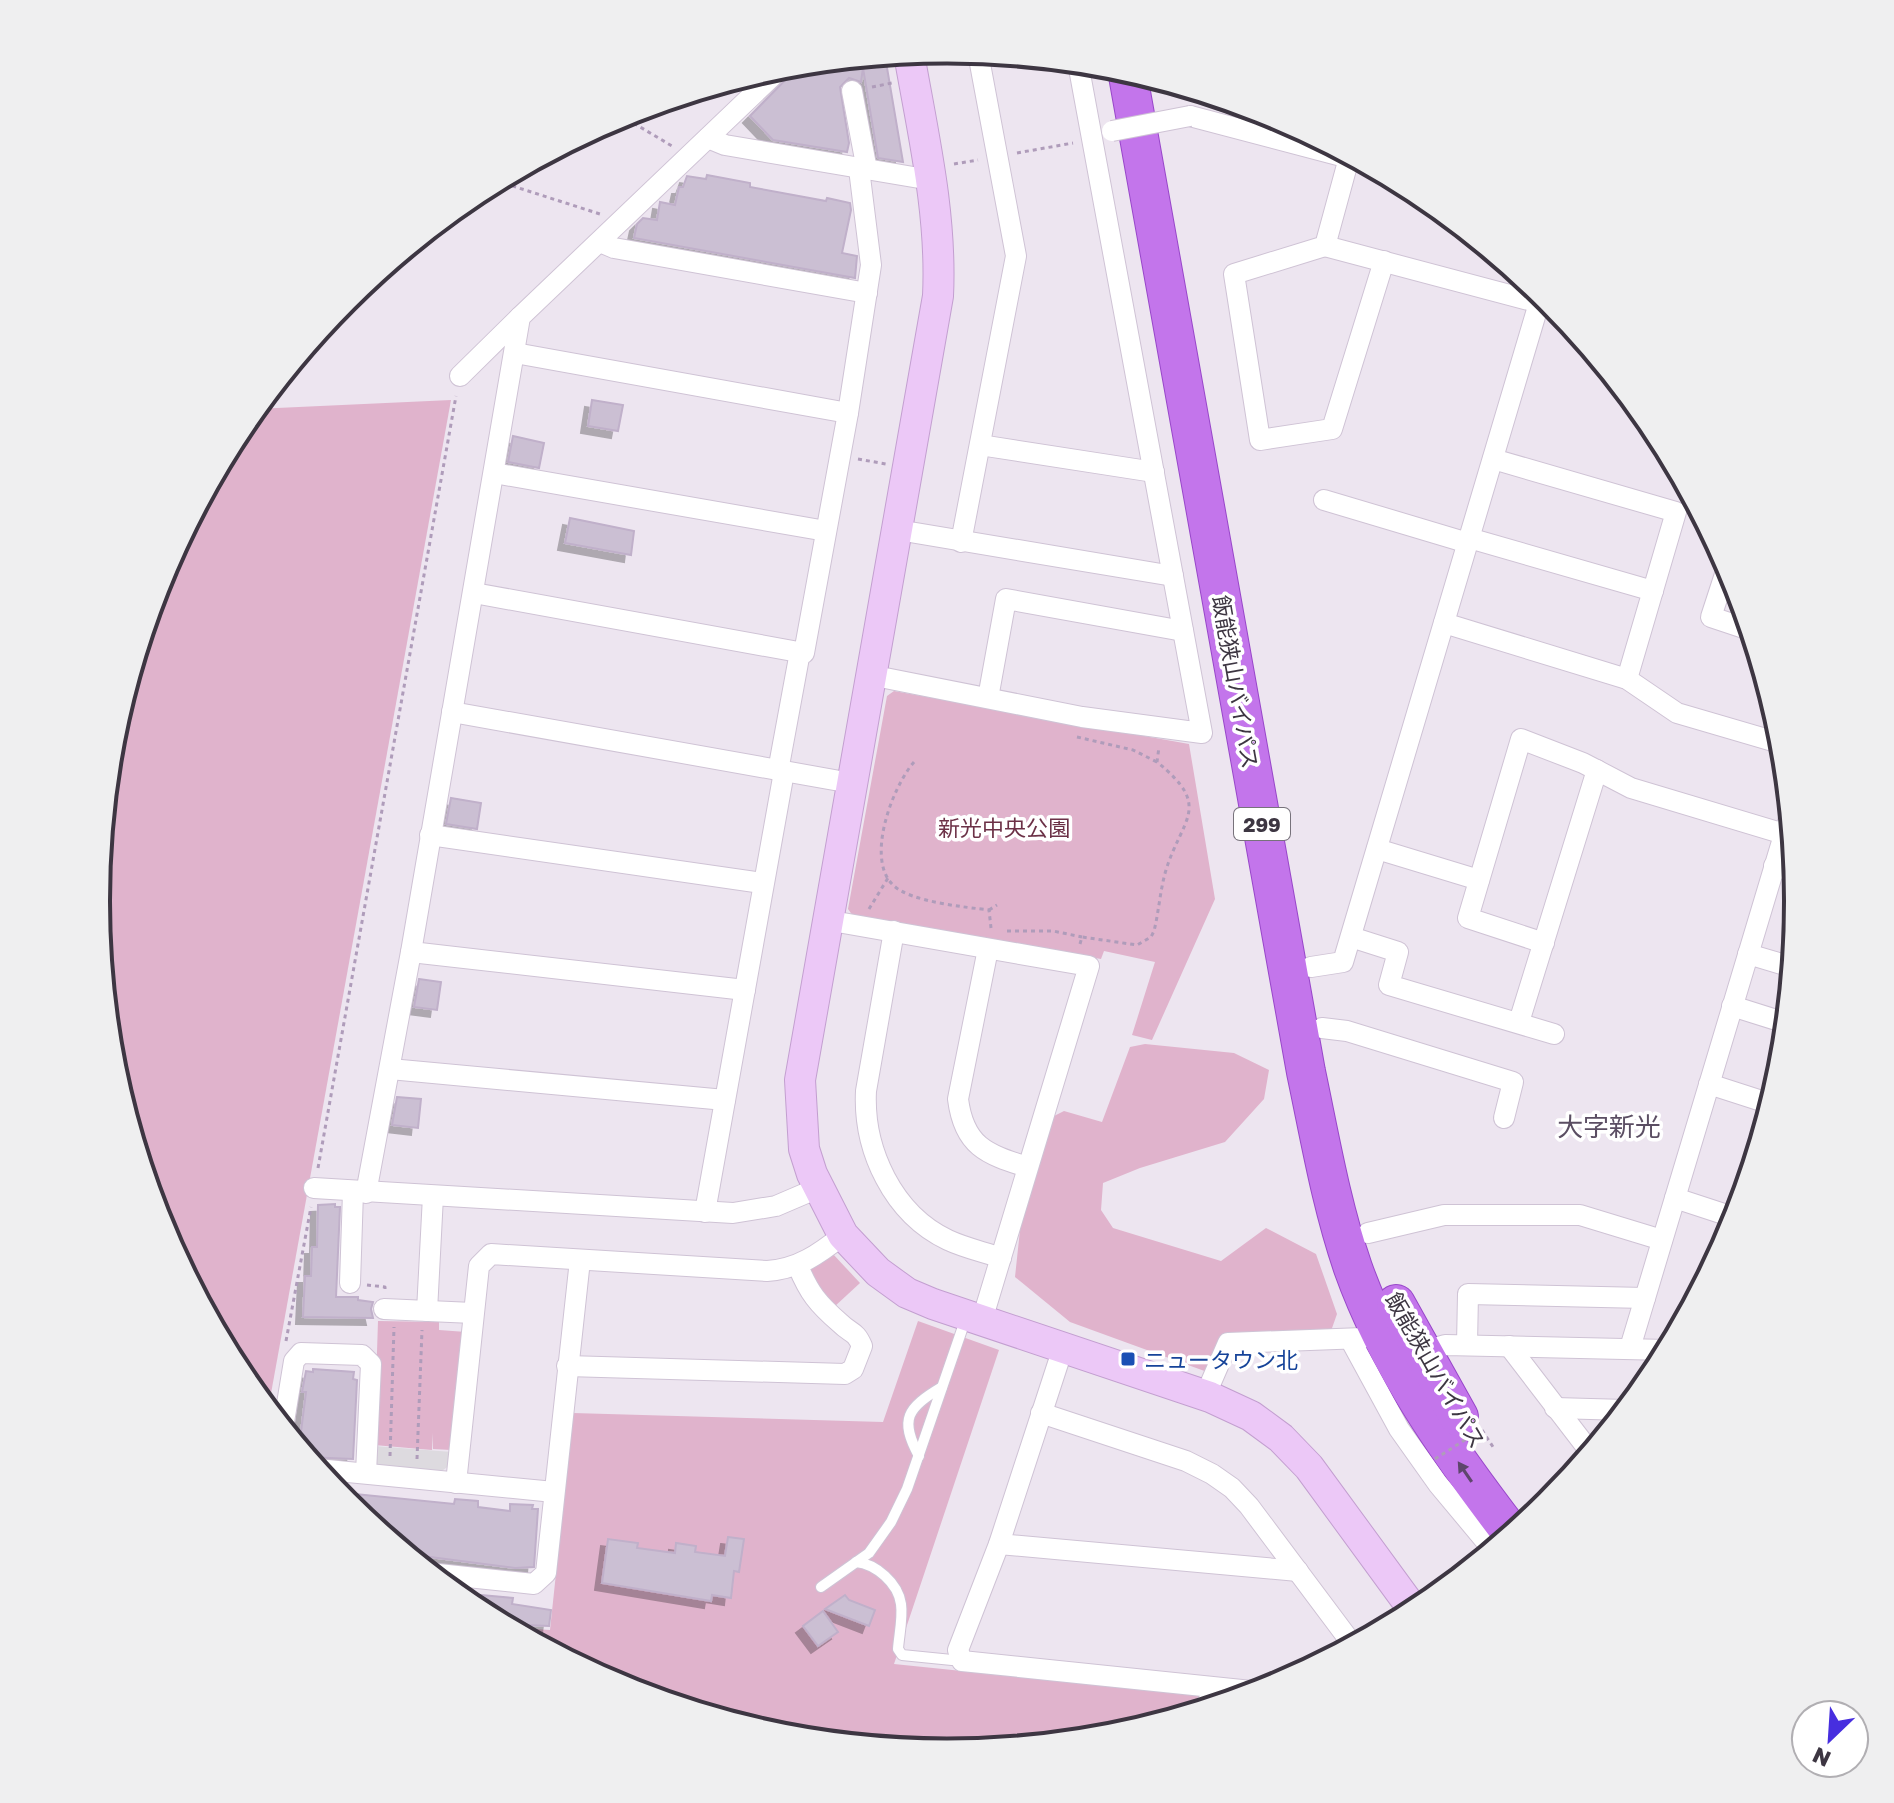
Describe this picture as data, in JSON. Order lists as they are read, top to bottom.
{
  "streets": {
    "highway": ["飯能狭山バイパス", "299"]
  },
  "districts": ["大字新光"],
  "parks": ["新光中央公園"],
  "places": {
    "transit": ["ニュータウン北"]
  },
  "north": "bottom left"
}
